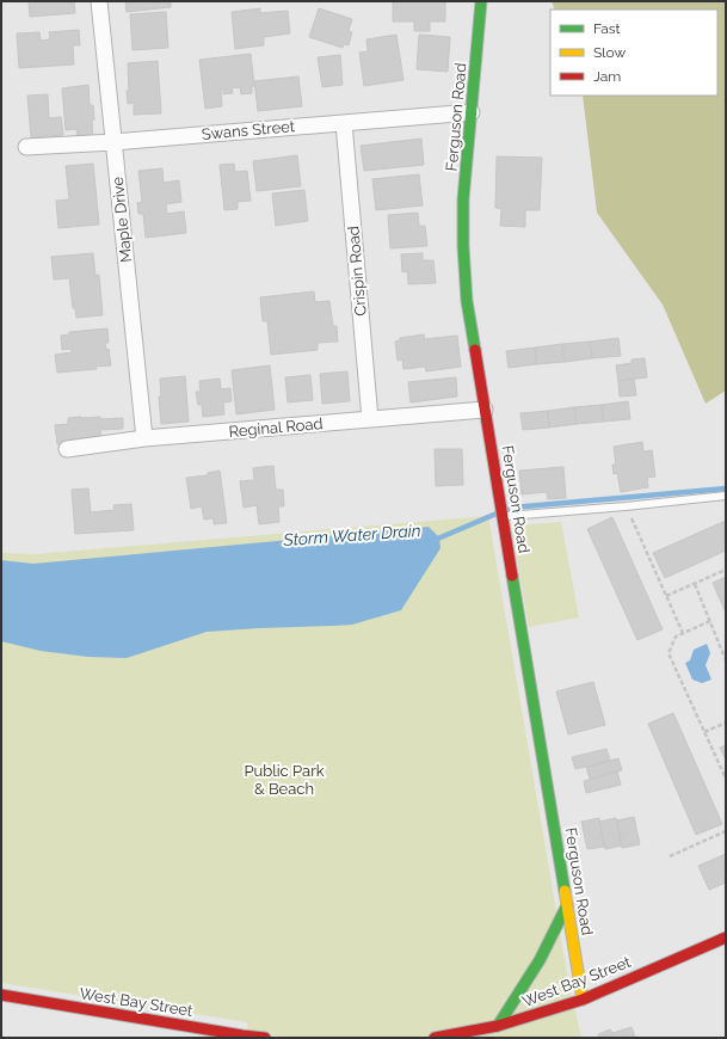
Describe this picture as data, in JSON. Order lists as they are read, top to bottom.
{
  "streets": {
    "main road": ["Ferguson Road", "West Bay Street"],
    "street": [
      "Swans Street",
      "Maple Drive",
      "Crispin Road",
      "Reginal Road"
    ]
  },
  "crossings": [
    ["Ferguson Road", "Swans Street"],
    ["Ferguson Road", "Reginal Road"],
    ["Ferguson Road", "West Bay Street"],
    ["Swans Street", "Maple Drive"],
    ["Swans Street", "Crispin Road"],
    ["Maple Drive", "Reginal Road"],
    ["Crispin Road", "Reginal Road"]
  ],
  "water": ["Storm Water Drain"],
  "parks": ["Public Park & Beach"],
  "legend": ["Fast", "Slow", "Jam"]
}
